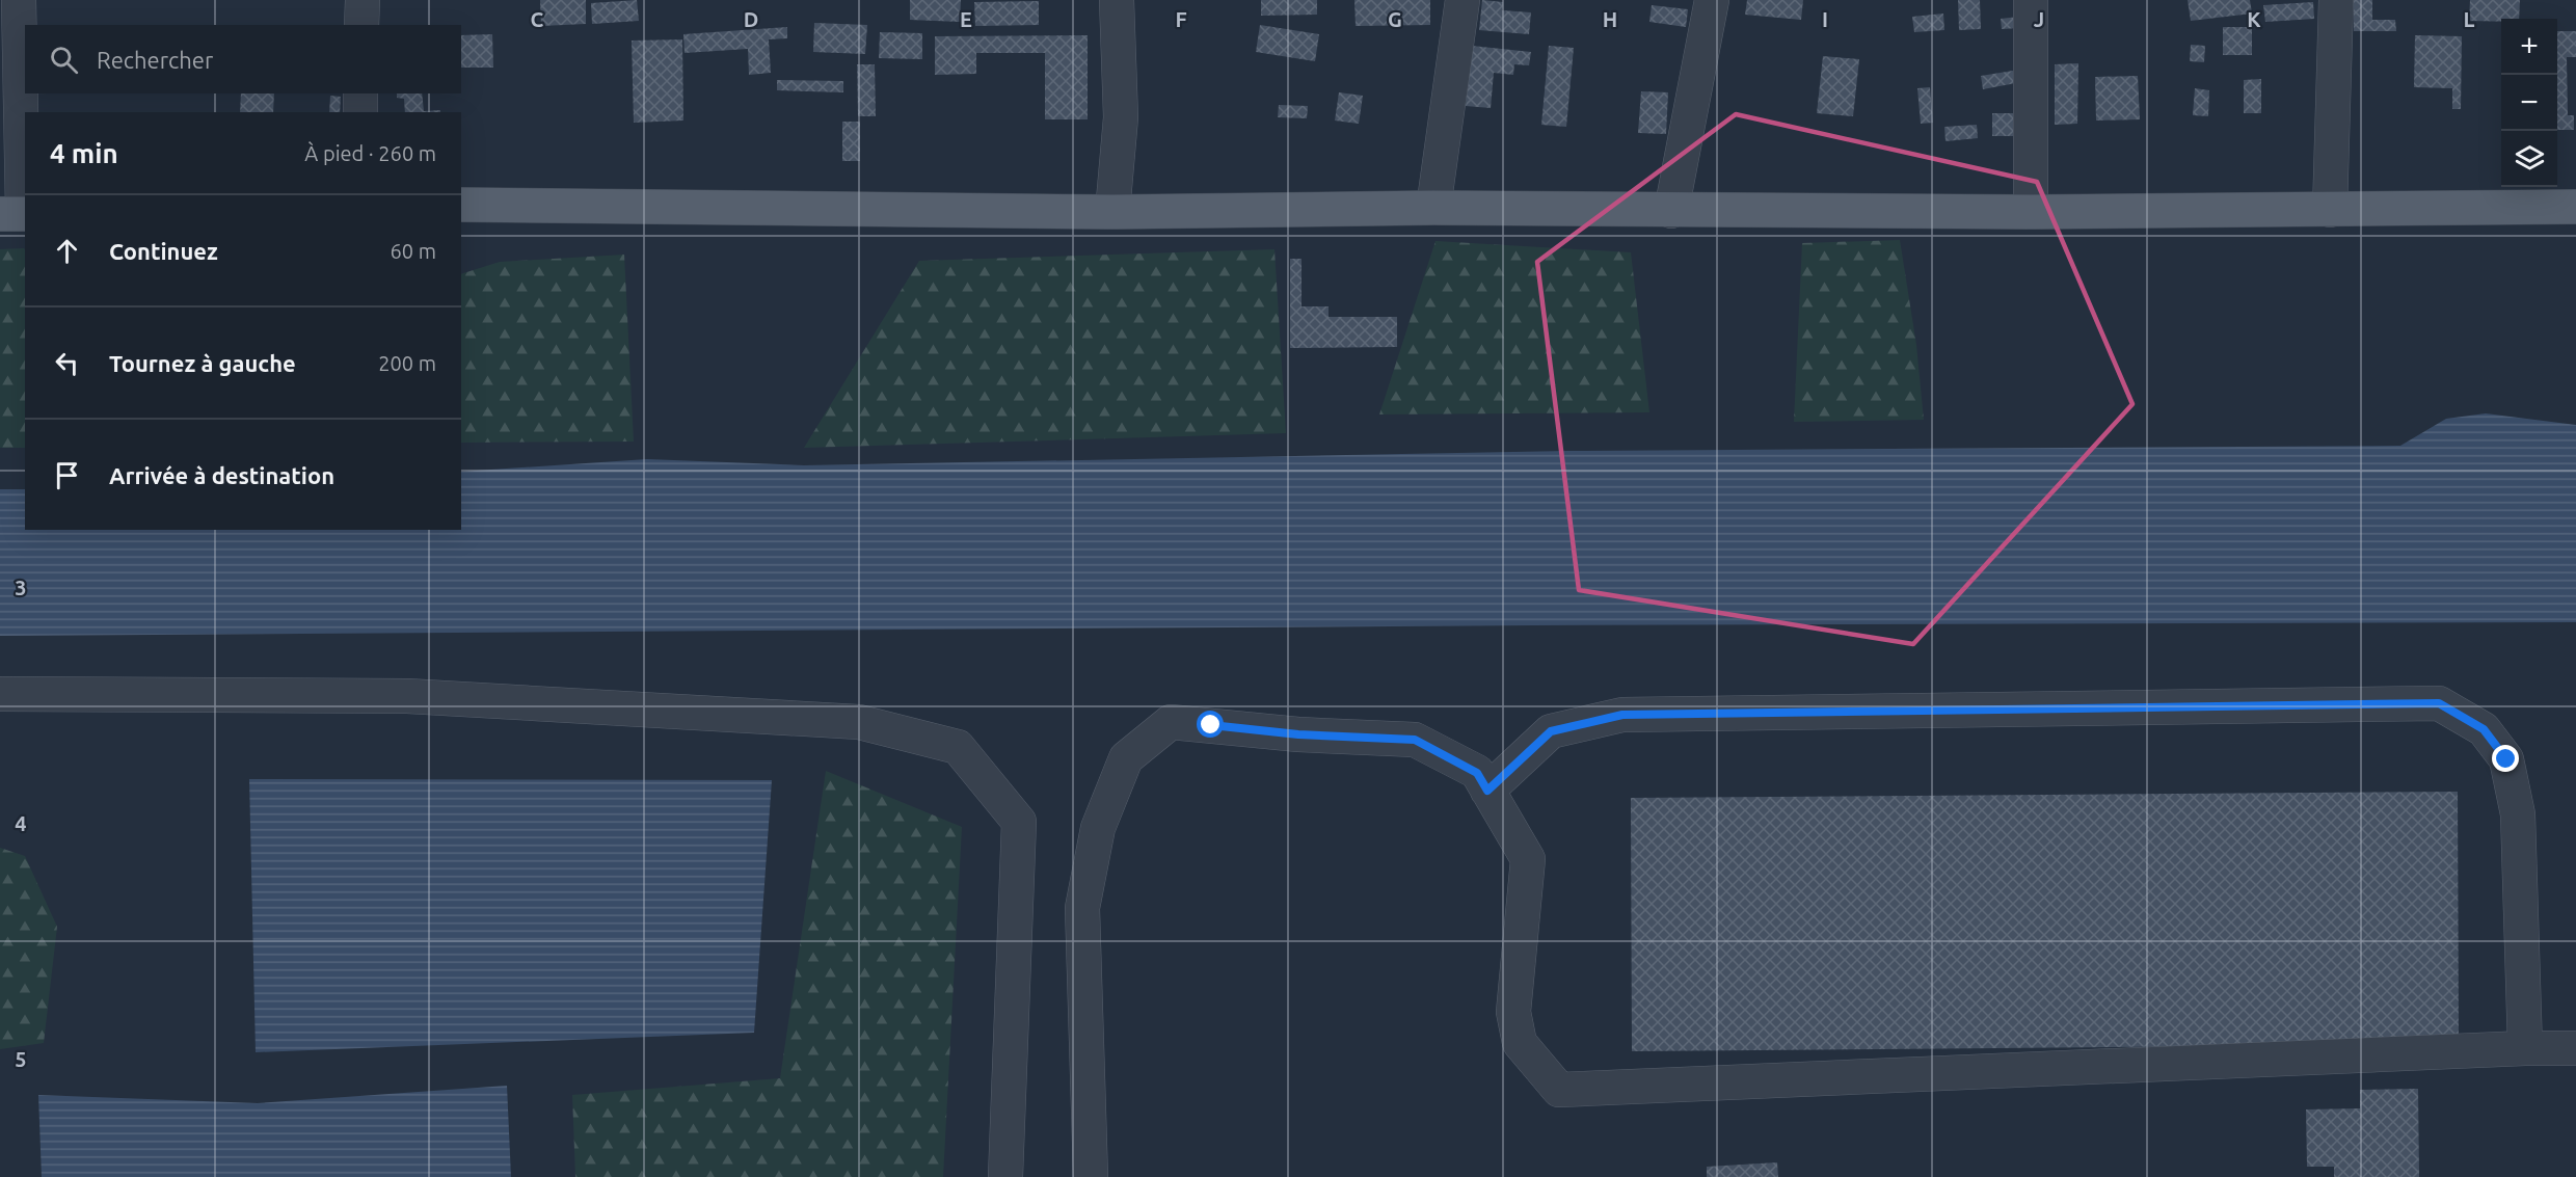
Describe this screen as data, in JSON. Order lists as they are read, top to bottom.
{
  "page": {
    "map_buttons": ["+", "−"],
    "search": "Rechercher",
    "heading": ["4 min", "À pied · 260 m"],
    "list": [
      ["Continuez", "60 m"],
      ["Tournez à gauche", "200 m"],
      "Arrivée à destination"
    ]
  },
  "grid": {
    "columns": [
      "C",
      "D",
      "E",
      "F",
      "G",
      "H",
      "I",
      "J",
      "K",
      "L"
    ],
    "rows": ["3", "4", "5"]
  }
}
